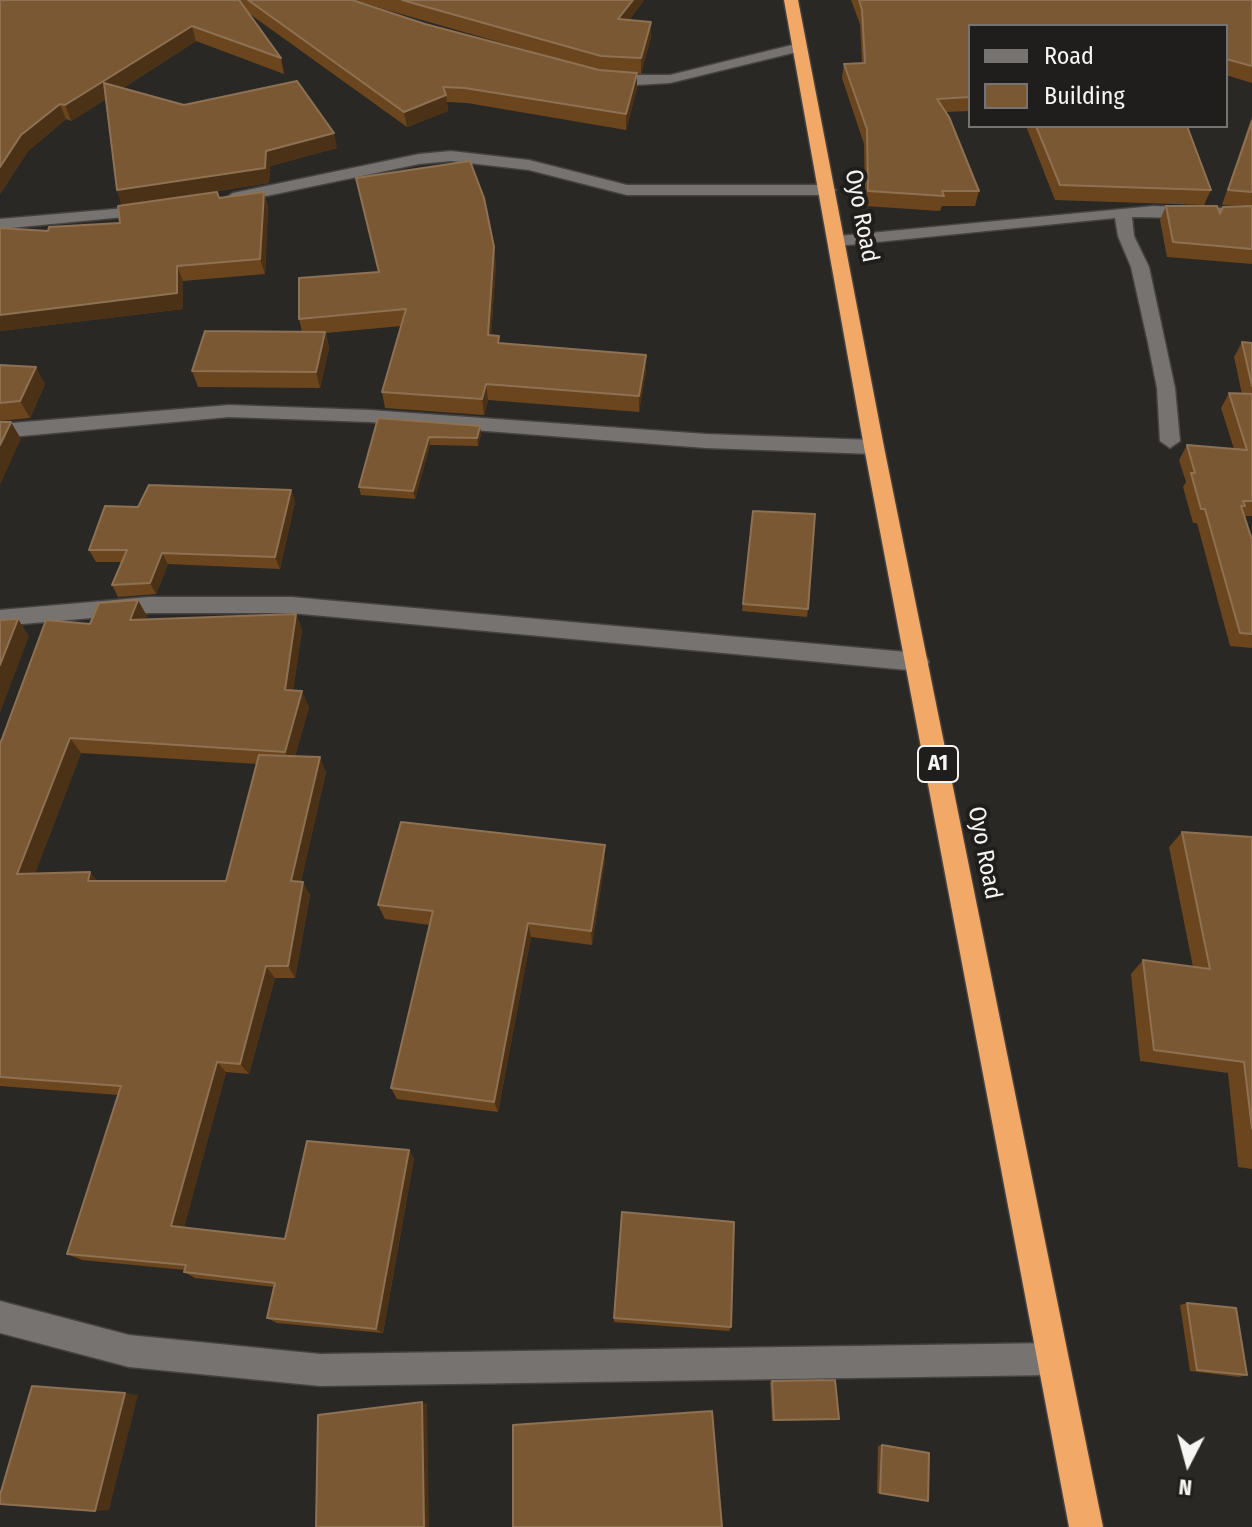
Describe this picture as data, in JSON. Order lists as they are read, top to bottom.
{
  "streets": {
    "highway": ["Oyo Road", "A1"]
  },
  "legend": ["Road", "Building"],
  "north": "bottom"
}
